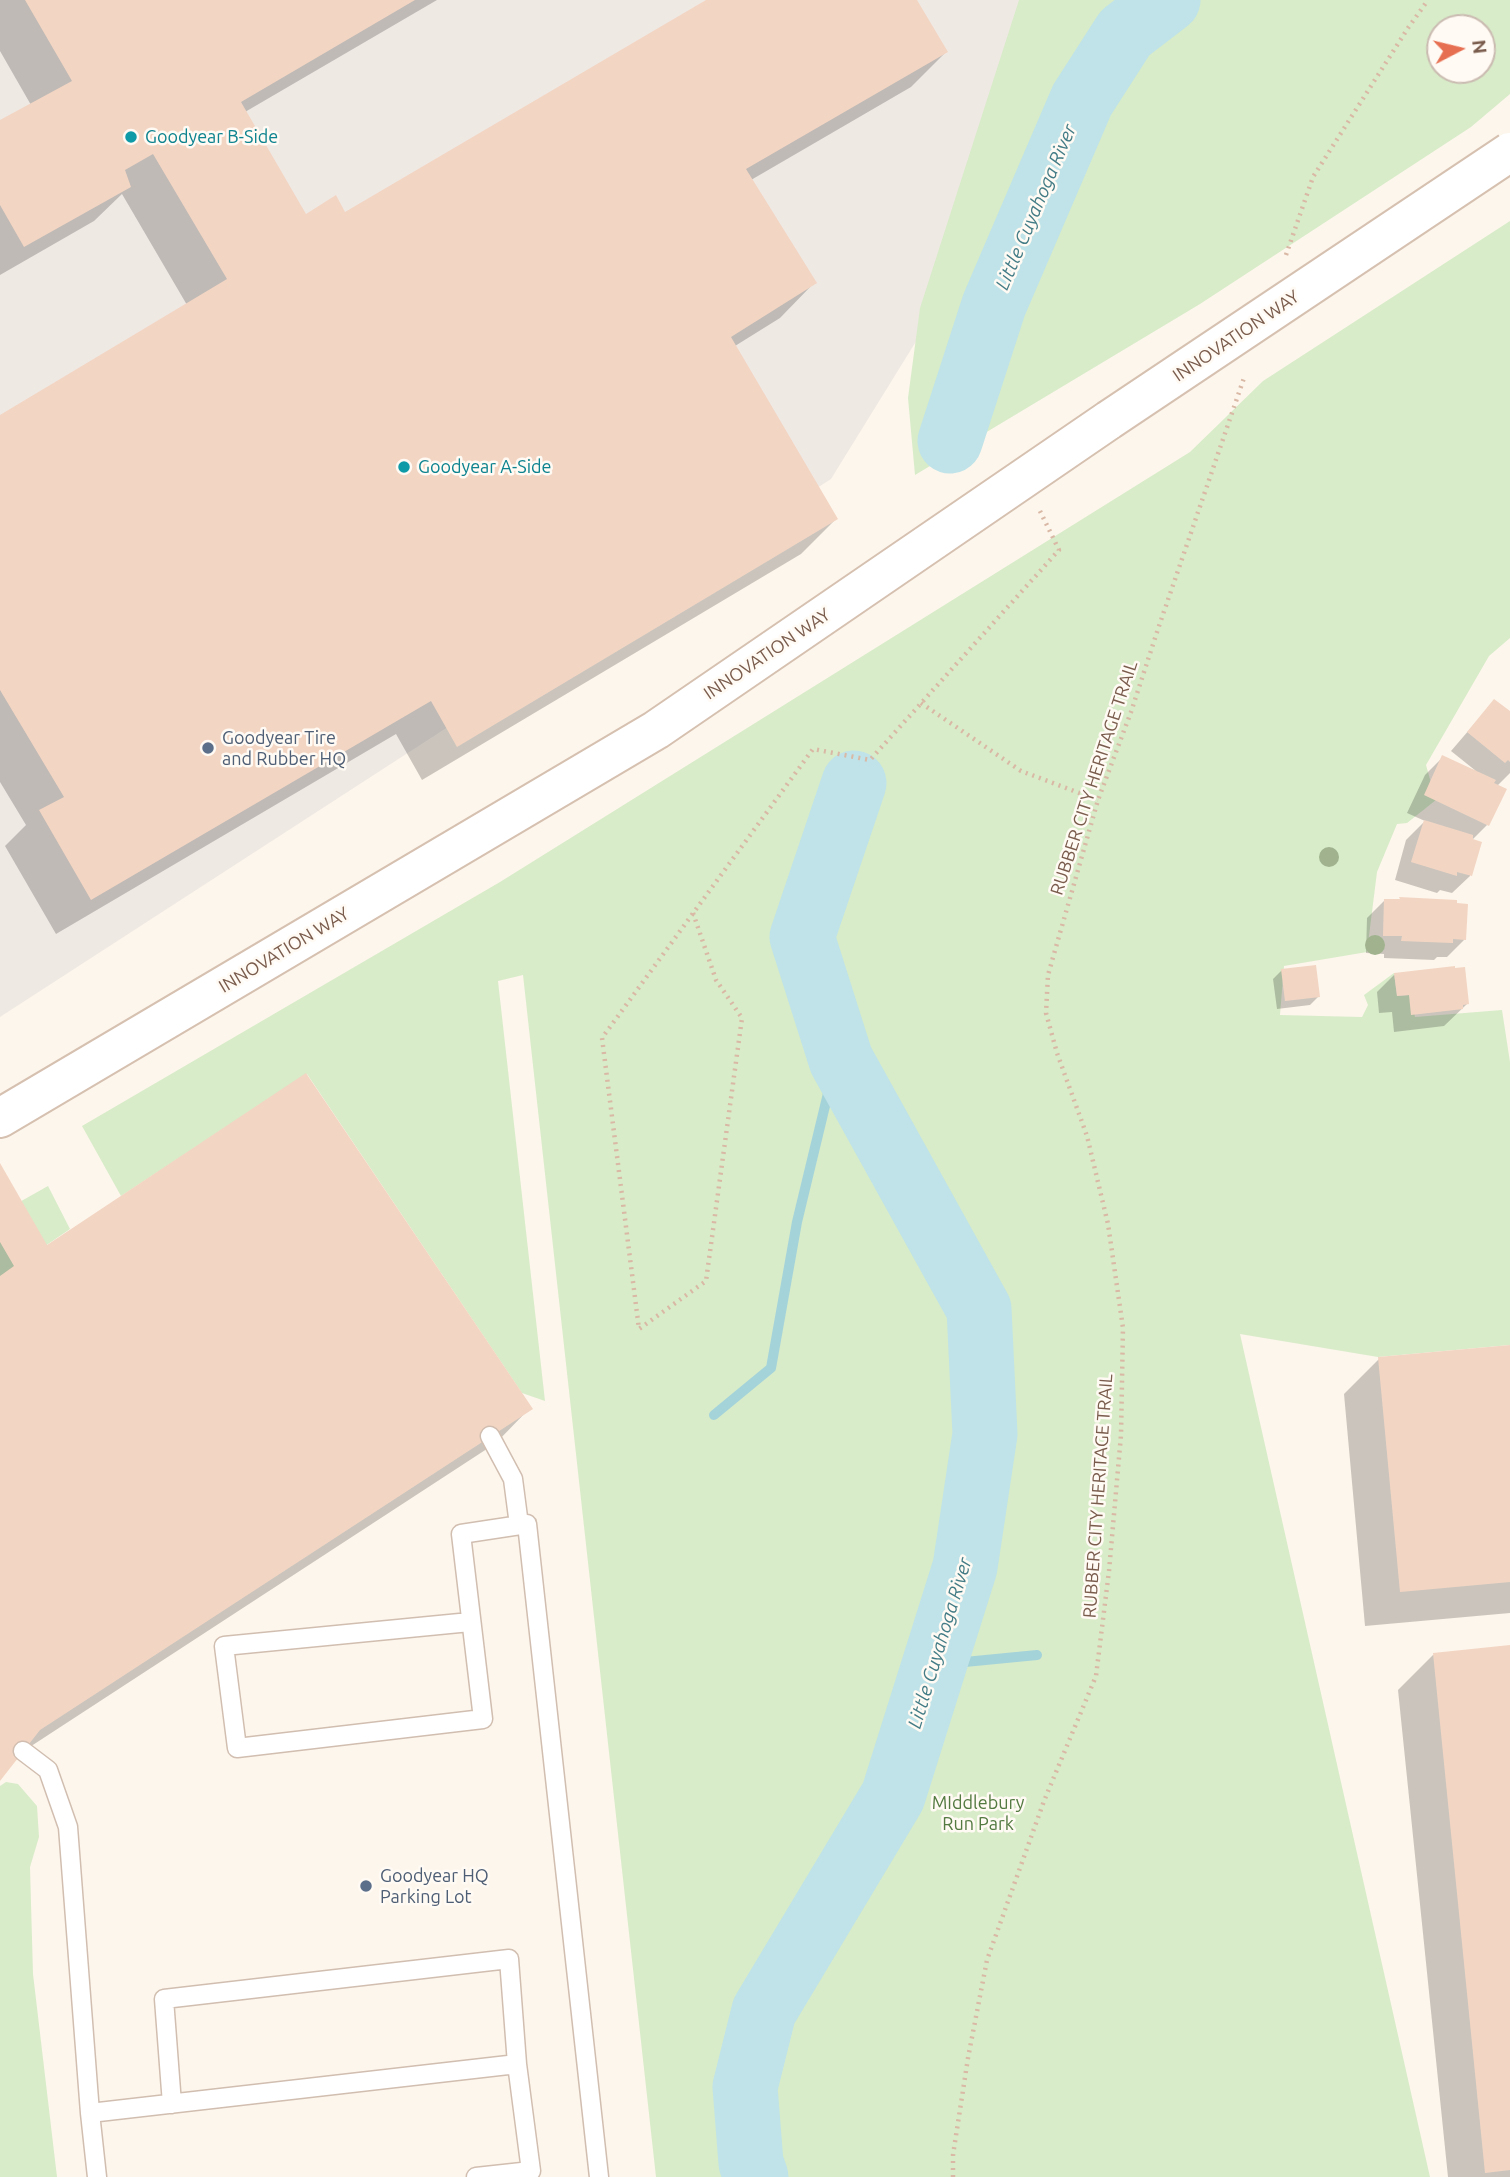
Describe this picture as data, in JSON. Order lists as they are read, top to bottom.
{
  "streets": {
    "main road": ["INNOVATION WAY"],
    "path": ["RUBBER CITY HERITAGE TRAIL"]
  },
  "water": ["Little Cuyahoga River"],
  "parks": ["MIddlebury Run Park"],
  "places": [
    "Goodyear B-Side",
    "Goodyear A-Side",
    "Goodyear Tire and Rubber HQ",
    "Goodyear HQ Parking Lot"
  ],
  "north": "right"
}
